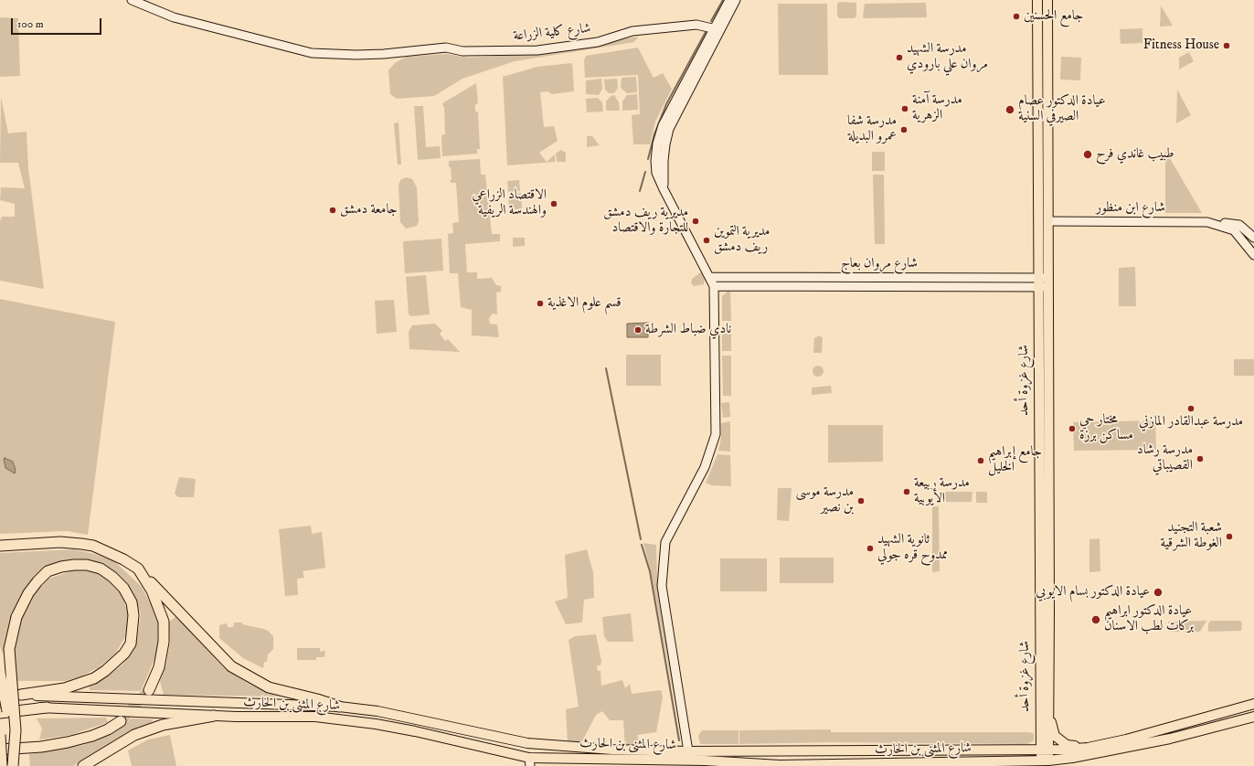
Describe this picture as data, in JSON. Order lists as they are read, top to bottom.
{
  "streets": {
    "main road": [
      "شارع كلية الزراعة",
      "شارع ابن منظور",
      "شارع مروان بعاج",
      "شارع غزوة أحد",
      "شارع المثنى بن الحارث"
    ]
  },
  "crossings": [
    ["شارع ابن منظور", "شارع غزوة أحد"],
    ["شارع مروان بعاج", "شارع غزوة أحد"],
    ["شارع غزوة أحد", "شارع المثنى بن الحارث"]
  ],
  "places": [
    "جامع الحسنين",
    "Fitness House",
    "مدرسة الشهيد مروان علي بارودي",
    "مدرسة آمنة الزهرية",
    "عيادة الدكتور عصام الصيرفي السنية",
    "مدرسة شفا عمرو البديلة",
    "طبيب غاندي فرح",
    "الاقتصاد الزراعي والهندسة الريفية",
    "جامعة دمشق",
    "مديرية ريف دمشق للتجارة والاقتصاد",
    "مديرية التموين ريف دمشق",
    "قسم علوم الاغذية",
    "نادي ضباط الشرطة",
    "مدرسة عبدالقادر المازني",
    "مختار حي مساكن برزة",
    "مدرسة رشاد القصيباتي",
    "جامع إبراهيم الخليل",
    "مدرسة ربيعة الأيوبية",
    "مدرسة موسى بن نصير",
    "شعبة التجنيد الغوطة الشرقية",
    "ثانوية الشهيد ممدوح قره جولي",
    "عيادة الدكتور بسام الايوبي",
    "عيادة الدكتور ابراهيم بركات لطب الاسنان"
  ],
  "scale_bar": "100 m"
}
